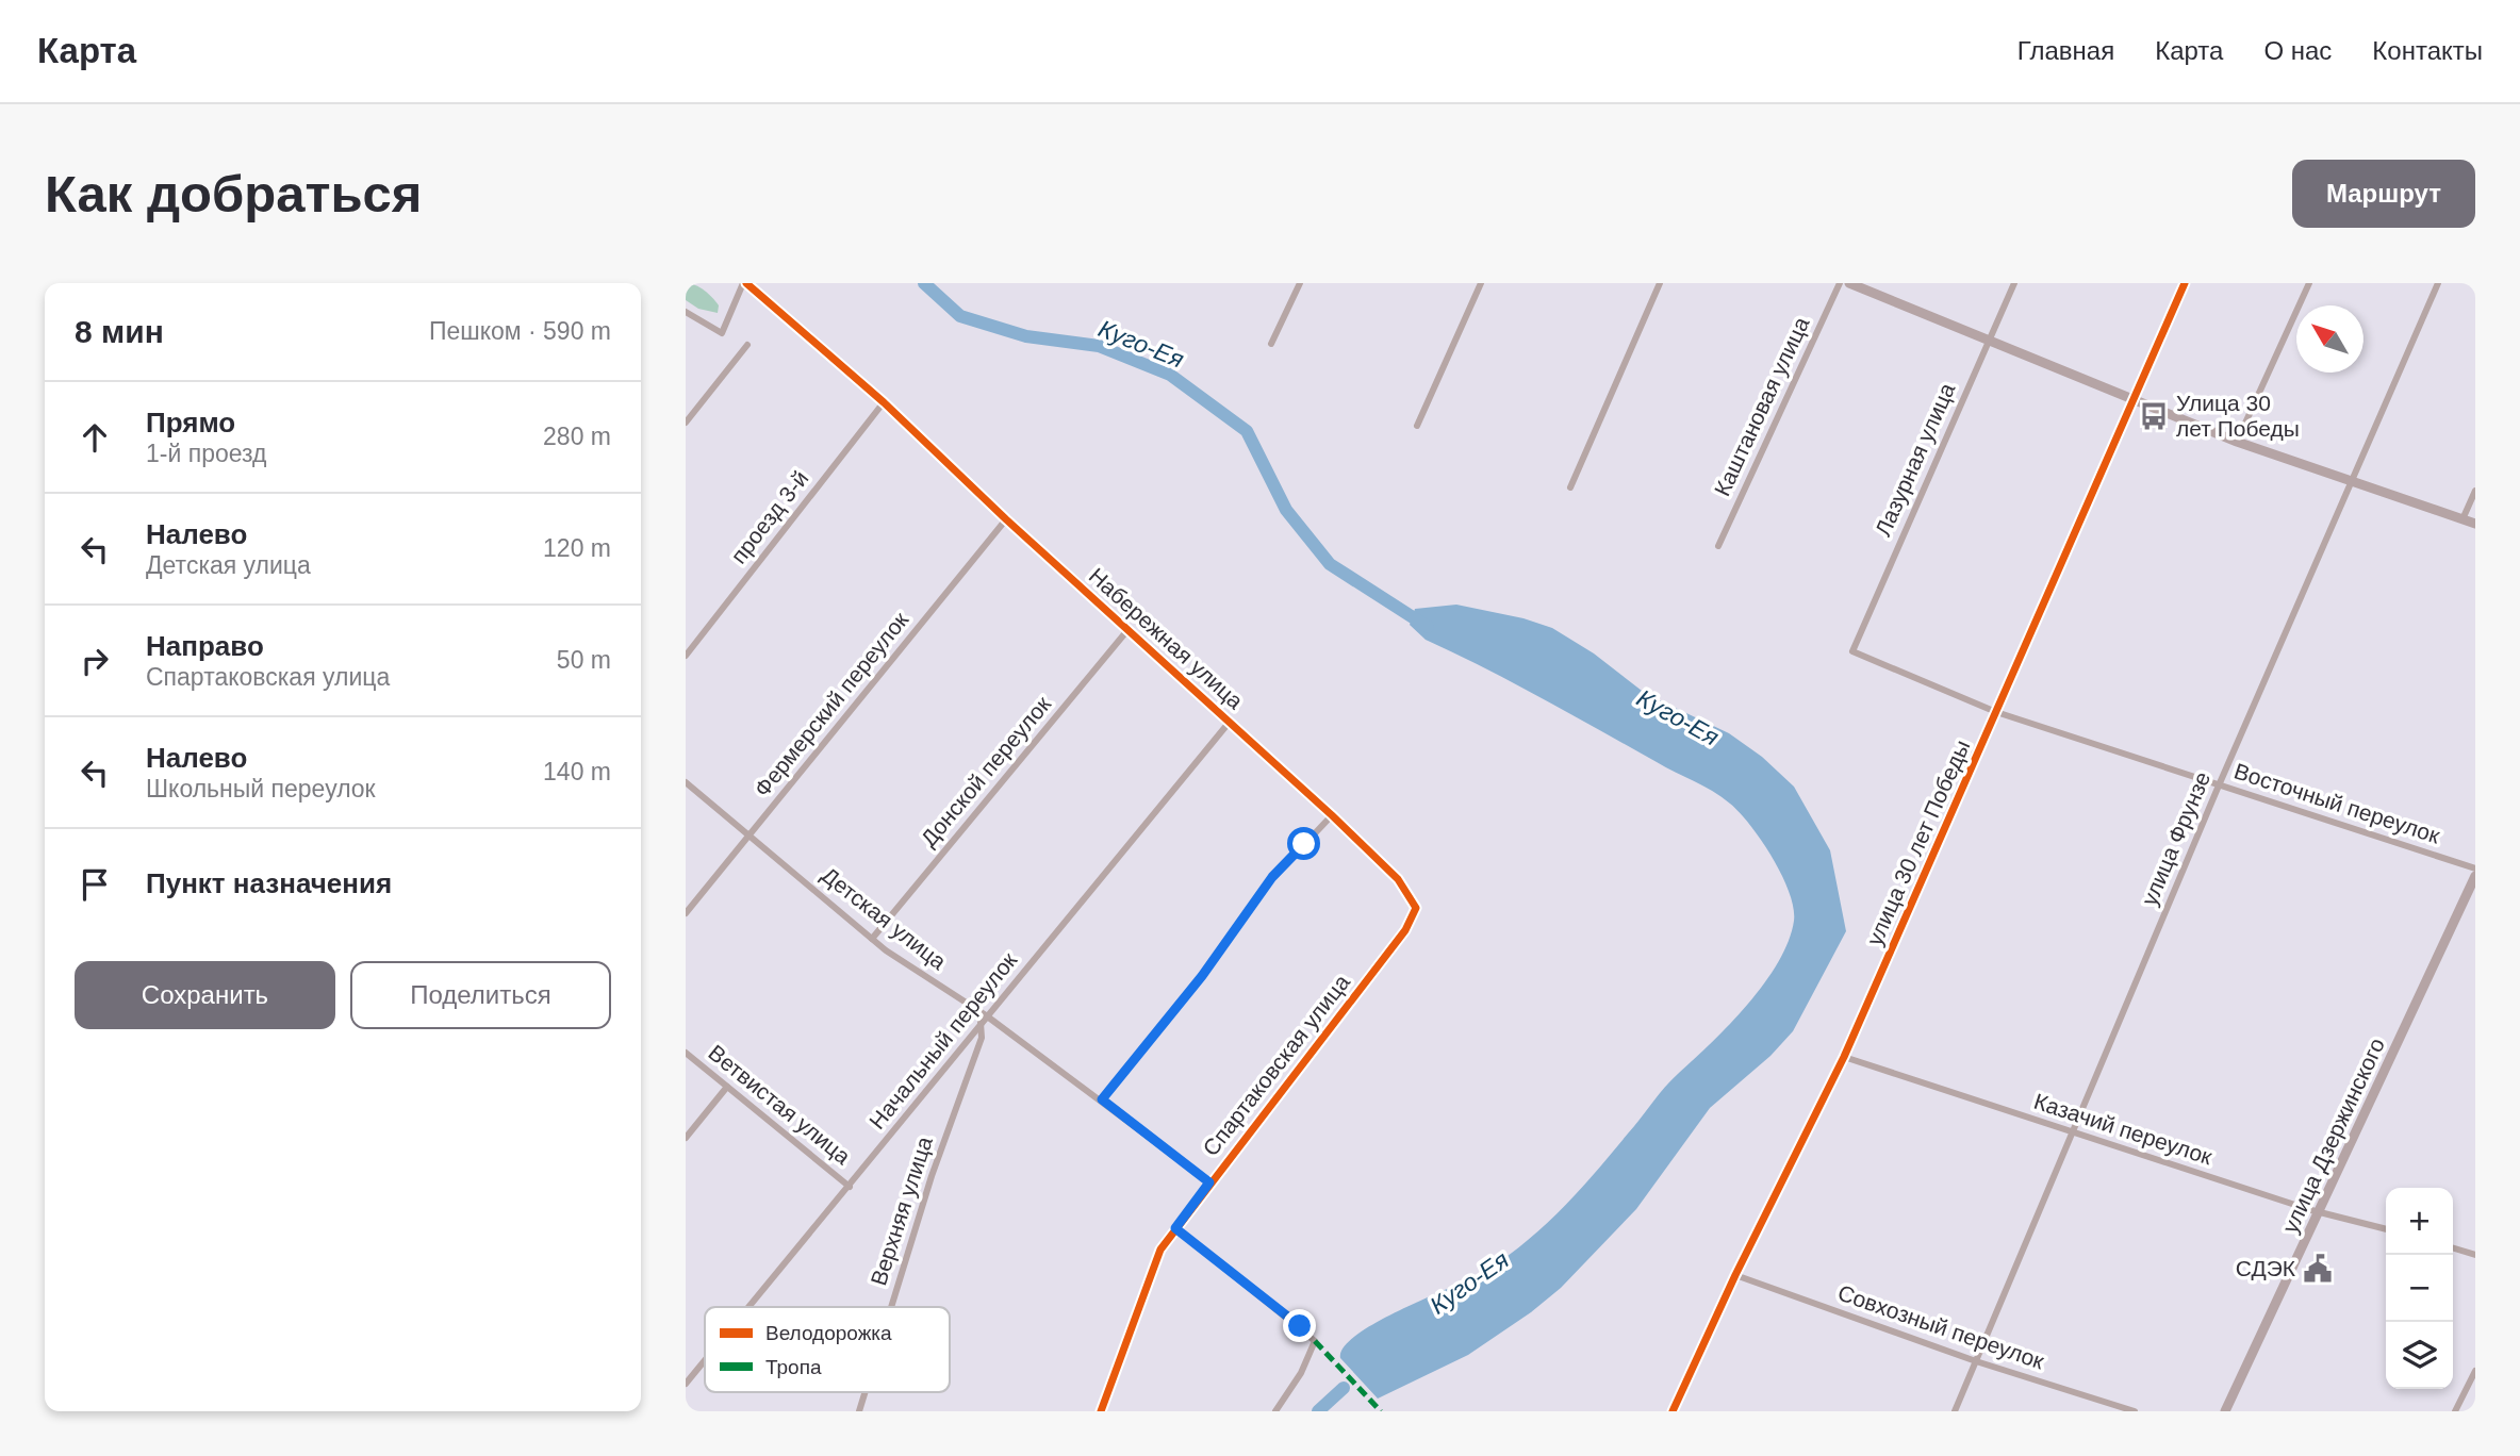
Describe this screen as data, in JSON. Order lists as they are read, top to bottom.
{
  "streets": {
    "street": [
      "Каштановая улица",
      "Лазурная улица",
      "проезд 3-й",
      "Набережная улица",
      "Фермерский переулок",
      "Донской переулок",
      "Восточный переулок",
      "улица Фрунзе",
      "улица 30 лет Победы",
      "Детская улица",
      "Начальный переулок",
      "Спартаковская улица",
      "Ветвистая улица",
      "Казачий переулок",
      "улица Дзержинского",
      "Верхняя улица",
      "Совхозный переулок"
    ]
  },
  "crossings": [
    ["Лазурная улица", "Восточный переулок"],
    ["проезд 3-й", "Набережная улица"],
    ["Набережная улица", "Фермерский переулок"],
    ["Набережная улица", "Донской переулок"],
    ["Набережная улица", "Начальный переулок"],
    ["Набережная улица", "Спартаковская улица"],
    ["Фермерский переулок", "Детская улица"],
    ["Донской переулок", "Детская улица"],
    ["Восточный переулок", "улица Фрунзе"],
    ["Восточный переулок", "улица 30 лет Победы"],
    ["улица Фрунзе", "Казачий переулок"],
    ["улица Фрунзе", "Совхозный переулок"],
    ["улица 30 лет Победы", "Казачий переулок"],
    ["улица 30 лет Победы", "Совхозный переулок"],
    ["Детская улица", "Начальный переулок"],
    ["Детская улица", "Спартаковская улица"],
    ["Начальный переулок", "Ветвистая улица"],
    ["Начальный переулок", "Верхняя улица"],
    ["Казачий переулок", "улица Дзержинского"]
  ],
  "water": ["Куго-Ея"],
  "places": {
    "bus stop": ["Улица 30 лет Победы"],
    "public building": ["СДЭК"]
  },
  "legend": ["Велодорожка", "Тропа"],
  "north": "top left",
  "page": {
    "header": "Карта",
    "nav": [
      "Главная",
      "Карта",
      "О нас",
      "Контакты"
    ],
    "buttons": [
      "Маршрут",
      ["Сохранить", "Поделиться"]
    ],
    "title": "Как добраться",
    "heading": ["8 мин", "Пешком · 590 m"],
    "list": [
      ["Прямо", "1-й проезд", "280 m"],
      ["Налево", "Детская улица", "120 m"],
      ["Направо", "Спартаковская улица", "50 m"],
      ["Налево", "Школьный переулок", "140 m"],
      "Пункт назначения"
    ],
    "map_buttons": ["+", "−"]
  }
}
